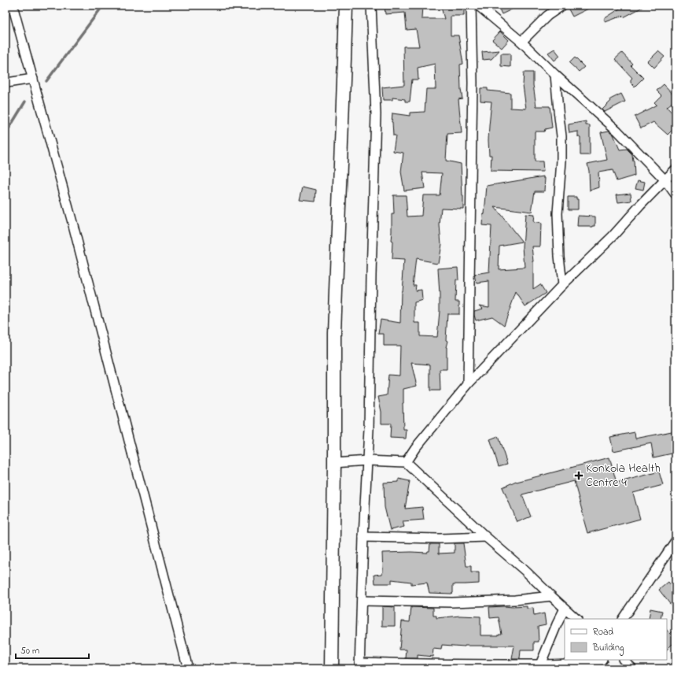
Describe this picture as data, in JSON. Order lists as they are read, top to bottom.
{
  "places": {
    "health": ["Konkola Health Centre 4"]
  },
  "legend": ["Road", "Building"],
  "scale_bar": "50 m"
}
